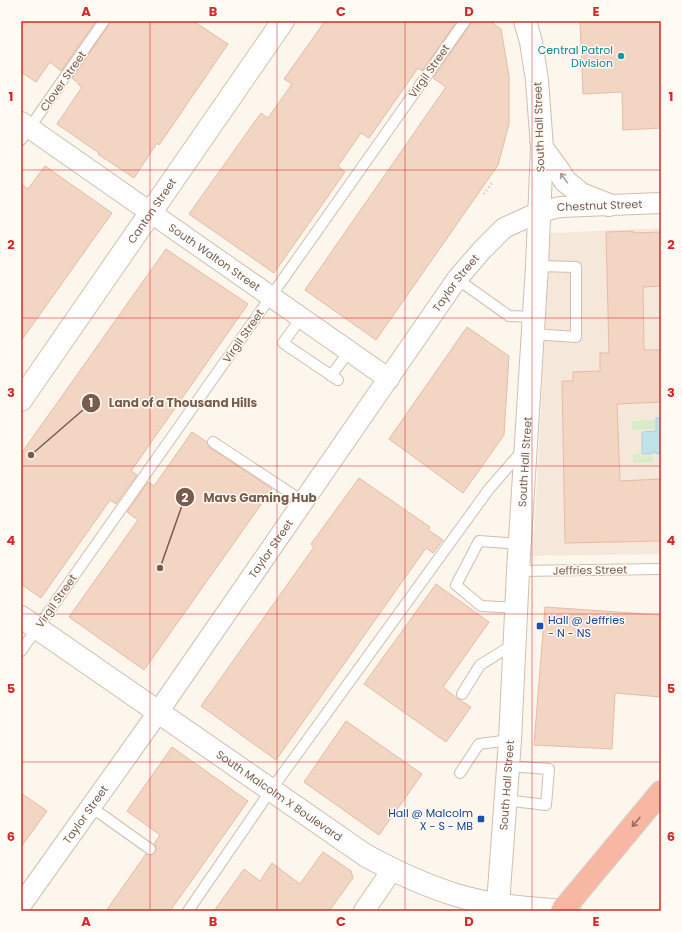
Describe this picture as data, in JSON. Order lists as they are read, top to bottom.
{
  "streets": {
    "street": [
      "South Hall Street",
      "Chestnut Street",
      "Canton Street",
      "South Walton Street",
      "Taylor Street",
      "South Malcolm X Boulevard"
    ],
    "lane": ["Virgil Street", "Clover Street", "Jeffries Street"]
  },
  "crossings": [
    ["Virgil Street", "South Walton Street"],
    ["Virgil Street", "South Malcolm X Boulevard"],
    ["Clover Street", "South Walton Street"],
    ["South Hall Street", "Chestnut Street"],
    ["South Hall Street", "Taylor Street"],
    ["South Hall Street", "Jeffries Street"],
    ["South Hall Street", "South Malcolm X Boulevard"],
    ["Chestnut Street", "Taylor Street"],
    ["Canton Street", "South Walton Street"],
    ["South Walton Street", "Taylor Street"],
    ["Taylor Street", "South Malcolm X Boulevard"]
  ],
  "places": {
    "other": ["Central Patrol Division", "Land of a Thousand Hills", "Mavs Gaming Hub"],
    "transit": ["Hall @ Jeffries - N - NS", "Hall @ Malcolm X - S - MB"]
  },
  "grid": {
    "columns": [
      "A",
      "B",
      "C",
      "D",
      "E"
    ],
    "rows": [
      "1",
      "2",
      "3",
      "4",
      "5",
      "6"
    ]
  }
}
